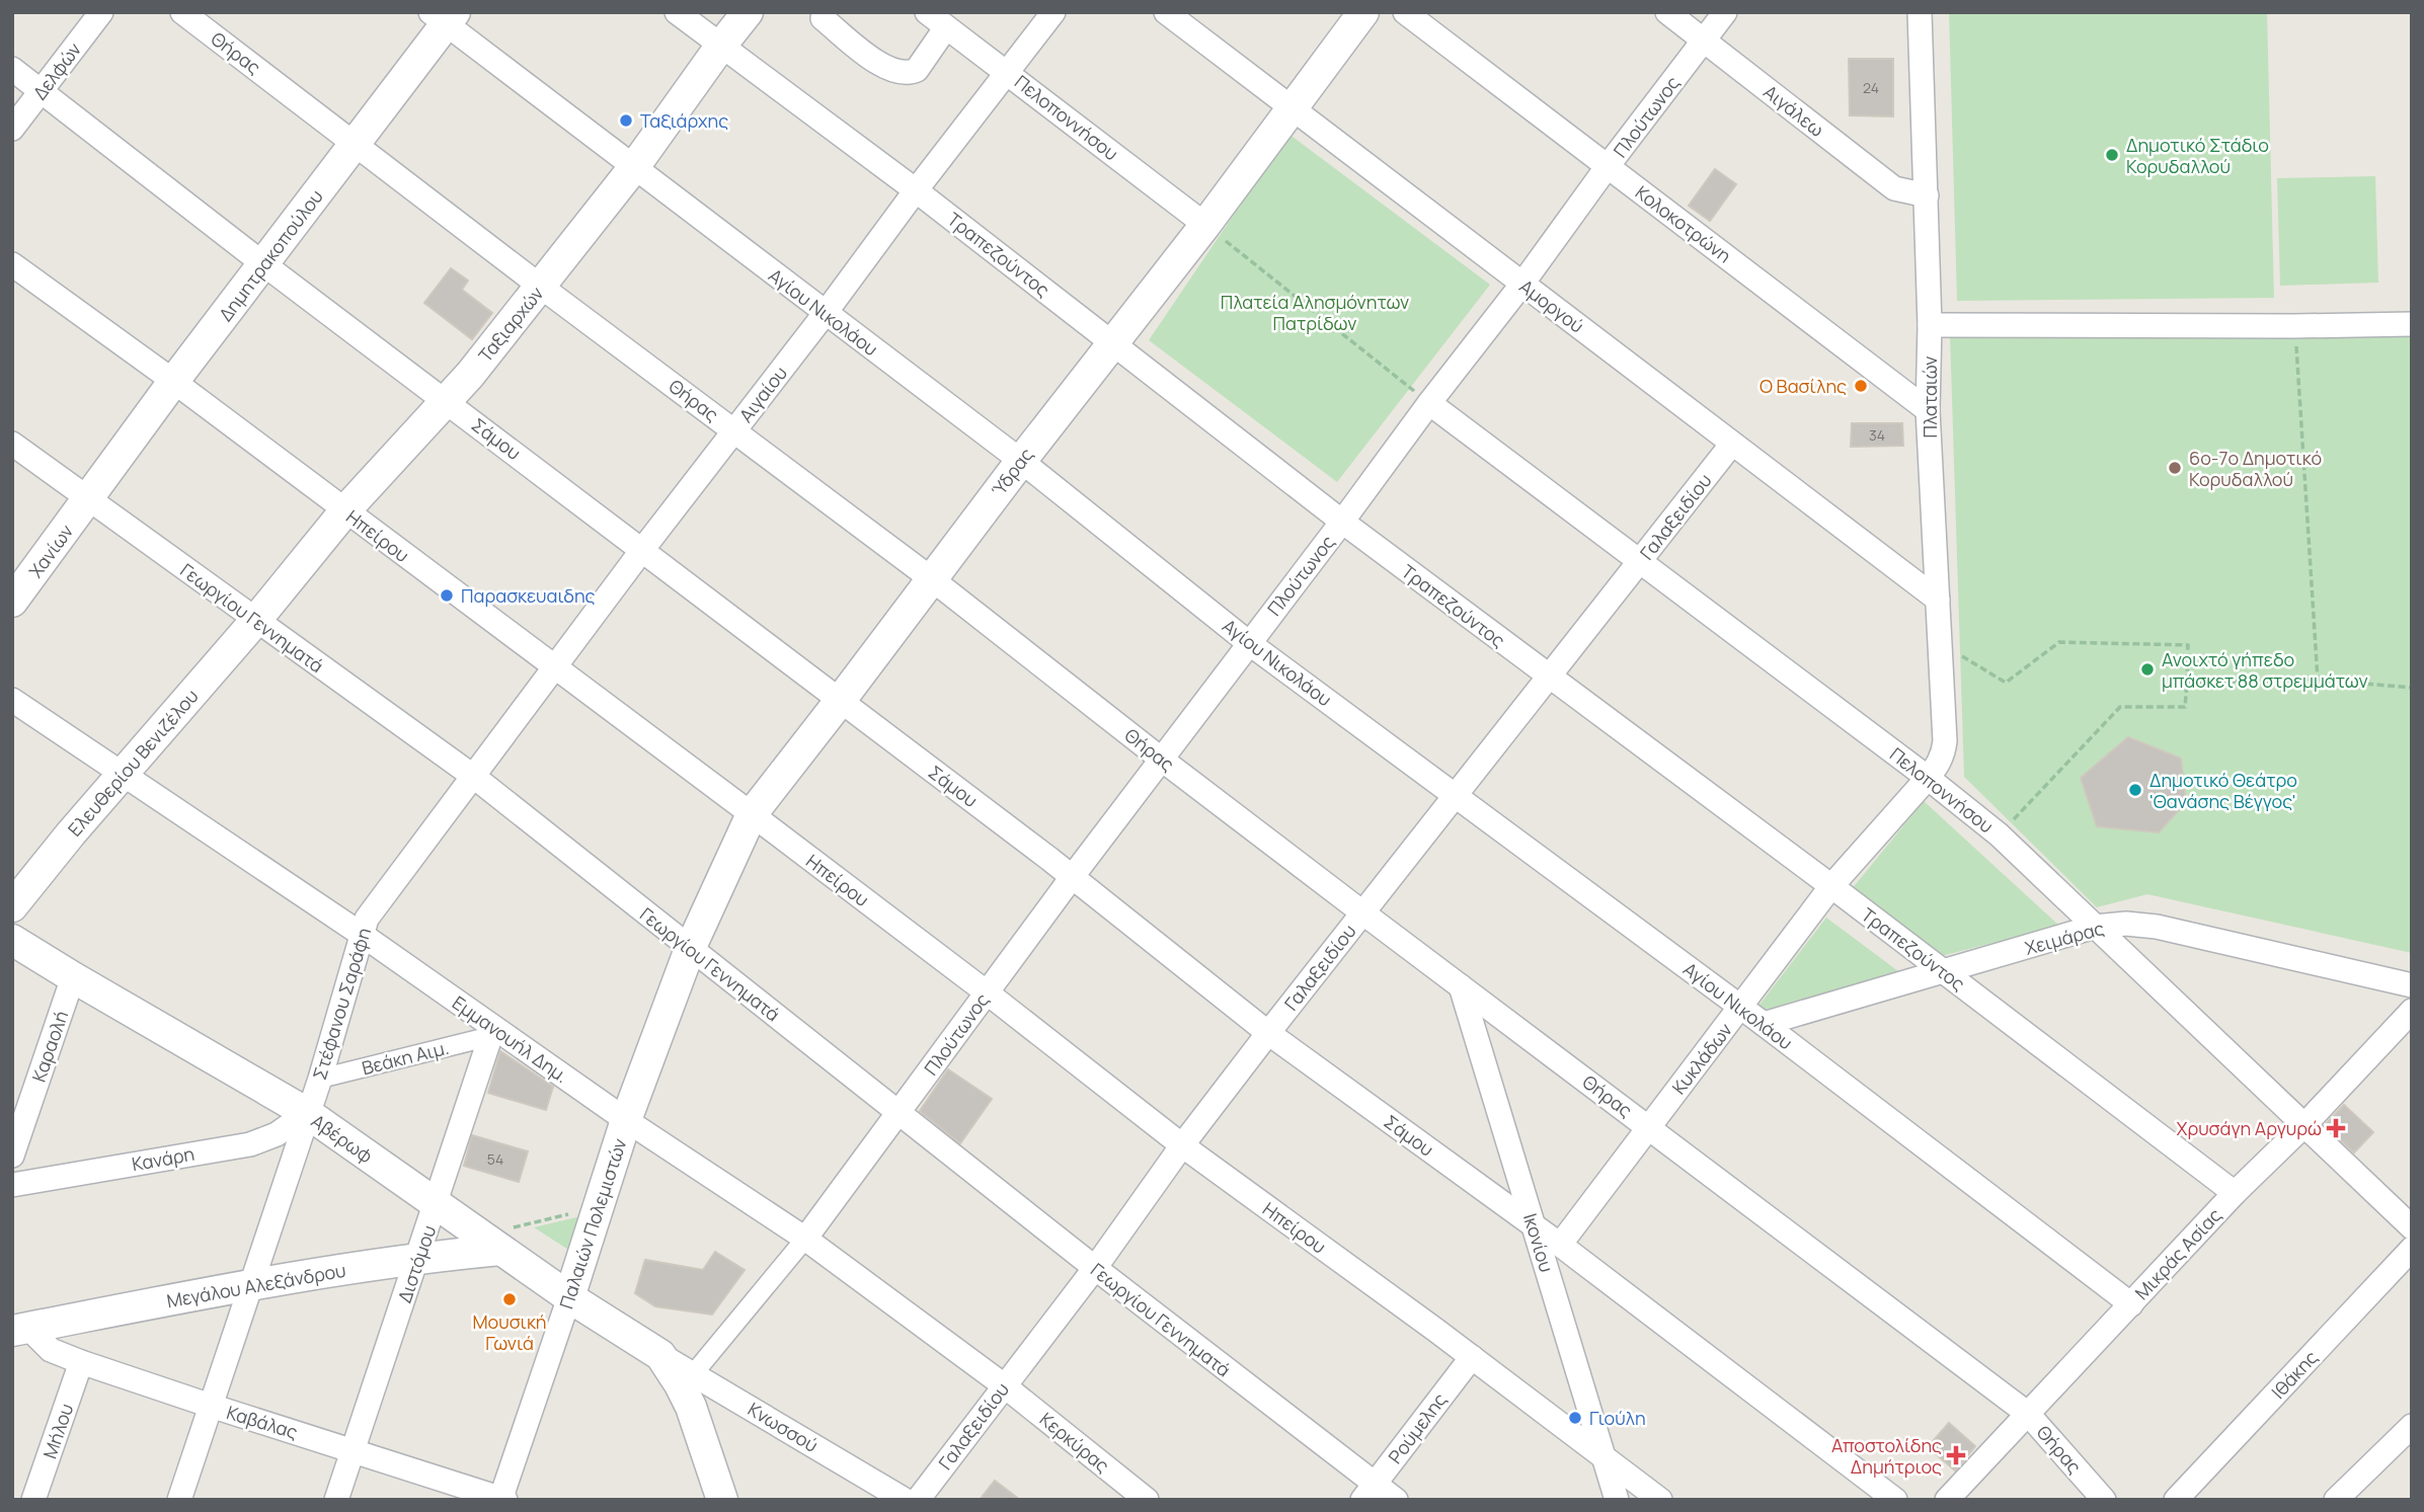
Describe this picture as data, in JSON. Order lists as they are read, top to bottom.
{
  "streets": {
    "street": [
      "Θήρας",
      "Δελφών",
      "Αιγάλεω",
      "Πλούτωνος",
      "Πελοποννήσου",
      "Κολοκοτρώνη",
      "Τραπεζούντος",
      "Δημητρακοπούλου",
      "Αμοργού",
      "Αγίου Νικολάου",
      "Ταξιαρχών",
      "Αιγαίου",
      "Πλαταιών",
      "Σάμου",
      "Ύδρας",
      "Γαλαξειδίου",
      "Ηπείρου",
      "Χανίων",
      "Γεωργίου Γεννηματά",
      "Ελευθερίου Βενιζέλου",
      "Χειμάρας",
      "Στέφανου Σαράφη",
      "Εμμανουήλ Δημ.",
      "Καραολή",
      "Βεάκη Αιμ.",
      "Κυκλάδων",
      "Αβέρωφ",
      "Κανάρη",
      "Παλαιών Πολεμιστών",
      "Ικονίου",
      "Μικράς Ασίας",
      "Διστόμου",
      "Μεγάλου Αλεξάνδρου",
      "Ιθάκης",
      "Καβάλας",
      "Κνωσσού",
      "Ρούμελης",
      "Μήλου",
      "Κερκύρας"
    ]
  },
  "crossings": [
    ["Θήρας", "Πλούτωνος"],
    ["Θήρας", "Δημητρακοπούλου"],
    ["Θήρας", "Ταξιαρχών"],
    ["Θήρας", "Αιγαίου"],
    ["Θήρας", "Ύδρας"],
    ["Θήρας", "Γαλαξειδίου"],
    ["Θήρας", "Κυκλάδων"],
    ["Θήρας", "Ικονίου"],
    ["Θήρας", "Μικράς Ασίας"],
    ["Δελφών", "Σάμου"],
    ["Αιγάλεω", "Πλούτωνος"],
    ["Αιγάλεω", "Πλαταιών"],
    ["Πλούτωνος", "Πελοποννήσου"],
    ["Πλούτωνος", "Κολοκοτρώνη"],
    ["Πλούτωνος", "Τραπεζούντος"],
    ["Πλούτωνος", "Αμοργού"],
    ["Πλούτωνος", "Αγίου Νικολάου"],
    ["Πλούτωνος", "Σάμου"],
    ["Πλούτωνος", "Ηπείρου"],
    ["Πλούτωνος", "Γεωργίου Γεννηματά"],
    ["Πλούτωνος", "Εμμανουήλ Δημ."],
    ["Πλούτωνος", "Κνωσσού"],
    ["Πελοποννήσου", "Αιγαίου"],
    ["Πελοποννήσου", "Πλαταιών"],
    ["Πελοποννήσου", "Ύδρας"],
    ["Πελοποννήσου", "Γαλαξειδίου"],
    ["Πελοποννήσου", "Χειμάρας"],
    ["Πελοποννήσου", "Κυκλάδων"],
    ["Πελοποννήσου", "Μικράς Ασίας"],
    ["Κολοκοτρώνη", "Πλαταιών"],
    ["Τραπεζούντος", "Ταξιαρχών"],
    ["Τραπεζούντος", "Αιγαίου"],
    ["Τραπεζούντος", "Ύδρας"],
    ["Τραπεζούντος", "Γαλαξειδίου"],
    ["Τραπεζούντος", "Χειμάρας"],
    ["Τραπεζούντος", "Κυκλάδων"],
    ["Τραπεζούντος", "Μικράς Ασίας"],
    ["Δημητρακοπούλου", "Αγίου Νικολάου"],
    ["Δημητρακοπούλου", "Σάμου"],
    ["Δημητρακοπούλου", "Ηπείρου"],
    ["Δημητρακοπούλου", "Χανίων"],
    ["Δημητρακοπούλου", "Γεωργίου Γεννηματά"],
    ["Αμοργού", "Πλαταιών"],
    ["Αμοργού", "Ύδρας"],
    ["Αμοργού", "Γαλαξειδίου"],
    ["Αγίου Νικολάου", "Ταξιαρχών"],
    ["Αγίου Νικολάου", "Αιγαίου"],
    ["Αγίου Νικολάου", "Ύδρας"],
    ["Αγίου Νικολάου", "Γαλαξειδίου"],
    ["Αγίου Νικολάου", "Χειμάρας"],
    ["Αγίου Νικολάου", "Κυκλάδων"],
    ["Αγίου Νικολάου", "Μικράς Ασίας"],
    ["Ταξιαρχών", "Σάμου"],
    ["Ταξιαρχών", "Ηπείρου"],
    ["Ταξιαρχών", "Γεωργίου Γεννηματά"],
    ["Ταξιαρχών", "Ελευθερίου Βενιζέλου"],
    ["Αιγαίου", "Σάμου"],
    ["Αιγαίου", "Ηπείρου"],
    ["Αιγαίου", "Γεωργίου Γεννηματά"],
    ["Αιγαίου", "Στέφανου Σαράφη"],
    ["Πλαταιών", "Κυκλάδων"],
    ["Σάμου", "Ύδρας"],
    ["Σάμου", "Γαλαξειδίου"],
    ["Σάμου", "Κυκλάδων"],
    ["Σάμου", "Ικονίου"],
    ["Ύδρας", "Ηπείρου"],
    ["Ύδρας", "Γεωργίου Γεννηματά"],
    ["Ύδρας", "Παλαιών Πολεμιστών"],
    ["Γαλαξειδίου", "Ηπείρου"],
    ["Γαλαξειδίου", "Γεωργίου Γεννηματά"],
    ["Γαλαξειδίου", "Εμμανουήλ Δημ."],
    ["Γαλαξειδίου", "Κερκύρας"],
    ["Ηπείρου", "Ικονίου"],
    ["Ηπείρου", "Ρούμελης"],
    ["Χανίων", "Γεωργίου Γεννηματά"],
    ["Γεωργίου Γεννηματά", "Ελευθερίου Βενιζέλου"],
    ["Γεωργίου Γεννηματά", "Στέφανου Σαράφη"],
    ["Γεωργίου Γεννηματά", "Παλαιών Πολεμιστών"],
    ["Γεωργίου Γεννηματά", "Ρούμελης"],
    ["Ελευθερίου Βενιζέλου", "Εμμανουήλ Δημ."],
    ["Στέφανου Σαράφη", "Εμμανουήλ Δημ."],
    ["Στέφανου Σαράφη", "Βεάκη Αιμ."],
    ["Στέφανου Σαράφη", "Αβέρωφ"],
    ["Στέφανου Σαράφη", "Κανάρη"],
    ["Στέφανου Σαράφη", "Μεγάλου Αλεξάνδρου"],
    ["Στέφανου Σαράφη", "Καβάλας"],
    ["Εμμανουήλ Δημ.", "Βεάκη Αιμ."],
    ["Εμμανουήλ Δημ.", "Παλαιών Πολεμιστών"],
    ["Εμμανουήλ Δημ.", "Διστόμου"],
    ["Εμμανουήλ Δημ.", "Κερκύρας"],
    ["Καραολή", "Αβέρωφ"],
    ["Βεάκη Αιμ.", "Διστόμου"],
    ["Αβέρωφ", "Κανάρη"],
    ["Αβέρωφ", "Παλαιών Πολεμιστών"],
    ["Αβέρωφ", "Διστόμου"],
    ["Αβέρωφ", "Μεγάλου Αλεξάνδρου"],
    ["Αβέρωφ", "Κνωσσού"],
    ["Παλαιών Πολεμιστών", "Καβάλας"],
    ["Διστόμου", "Μεγάλου Αλεξάνδρου"],
    ["Διστόμου", "Καβάλας"],
    ["Μεγάλου Αλεξάνδρου", "Καβάλας"],
    ["Καβάλας", "Μήλου"]
  ],
  "parks": ["Πλατεία Αλησμόνητων Πατρίδων"],
  "places": {
    "other": [
      "Ταξιάρχης",
      "Δημοτικό Στάδιο Κορυδαλλού",
      "Ο Βασίλης",
      "6ο-7ο Δημοτικό Κορυδαλλού",
      "Παρασκευαιδης",
      "Ανοιχτό γήπεδο μπάσκετ 88 στρεμμάτων",
      "Δημοτικό Θεάτρο 'Θανάσης Βέγγος'",
      "Μουσική Γωνιά",
      "Γιούλη"
    ],
    "health": ["Χρυσάγη Αργυρώ", "Αποστολίδης Δημήτριος"]
  },
  "house_numbers": ["24", "34", "54"]
}
